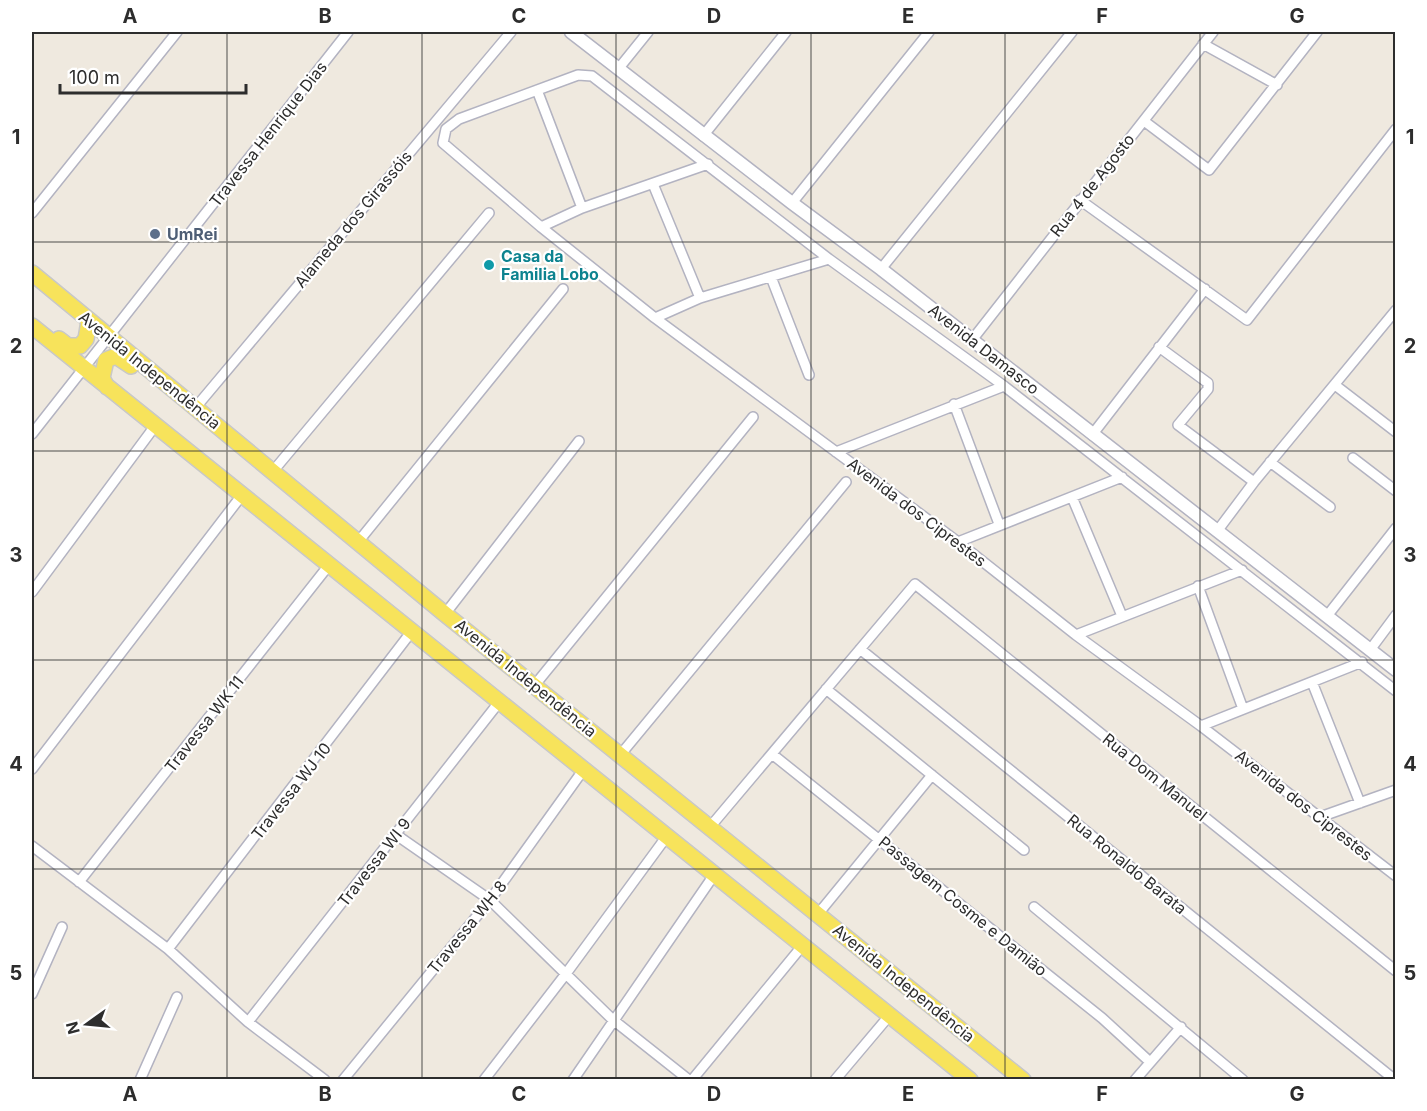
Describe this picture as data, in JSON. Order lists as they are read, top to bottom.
{
  "streets": {
    "main road": ["Avenida Independência"],
    "street": [
      "Travessa Henrique Dias",
      "Rua 4 de Agosto",
      "Alameda dos Girassóis",
      "Avenida Damasco",
      "Avenida dos Ciprestes",
      "Travessa WK 11",
      "Rua Dom Manuel",
      "Travessa WJ 10",
      "Travessa WI 9",
      "Rua Ronaldo Barata",
      "Passagem Cosme e Damião",
      "Travessa WH 8"
    ]
  },
  "crossings": [
    ["Travessa Henrique Dias", "Avenida Independência"],
    ["Rua 4 de Agosto", "Avenida Damasco"],
    ["Alameda dos Girassóis", "Avenida Independência"],
    ["Avenida Damasco", "Avenida dos Ciprestes"],
    ["Avenida Independência", "Travessa WK 11"],
    ["Avenida Independência", "Travessa WJ 10"],
    ["Avenida Independência", "Travessa WI 9"],
    ["Avenida Independência", "Travessa WH 8"],
    ["Rua Dom Manuel", "Rua Ronaldo Barata"]
  ],
  "places": ["UmRei", "Casa da Familia Lobo"],
  "scale_bar": "100 m",
  "north": "left",
  "grid": {
    "columns": [
      "A",
      "B",
      "C",
      "D",
      "E",
      "F",
      "G"
    ],
    "rows": [
      "1",
      "2",
      "3",
      "4",
      "5"
    ]
  }
}
